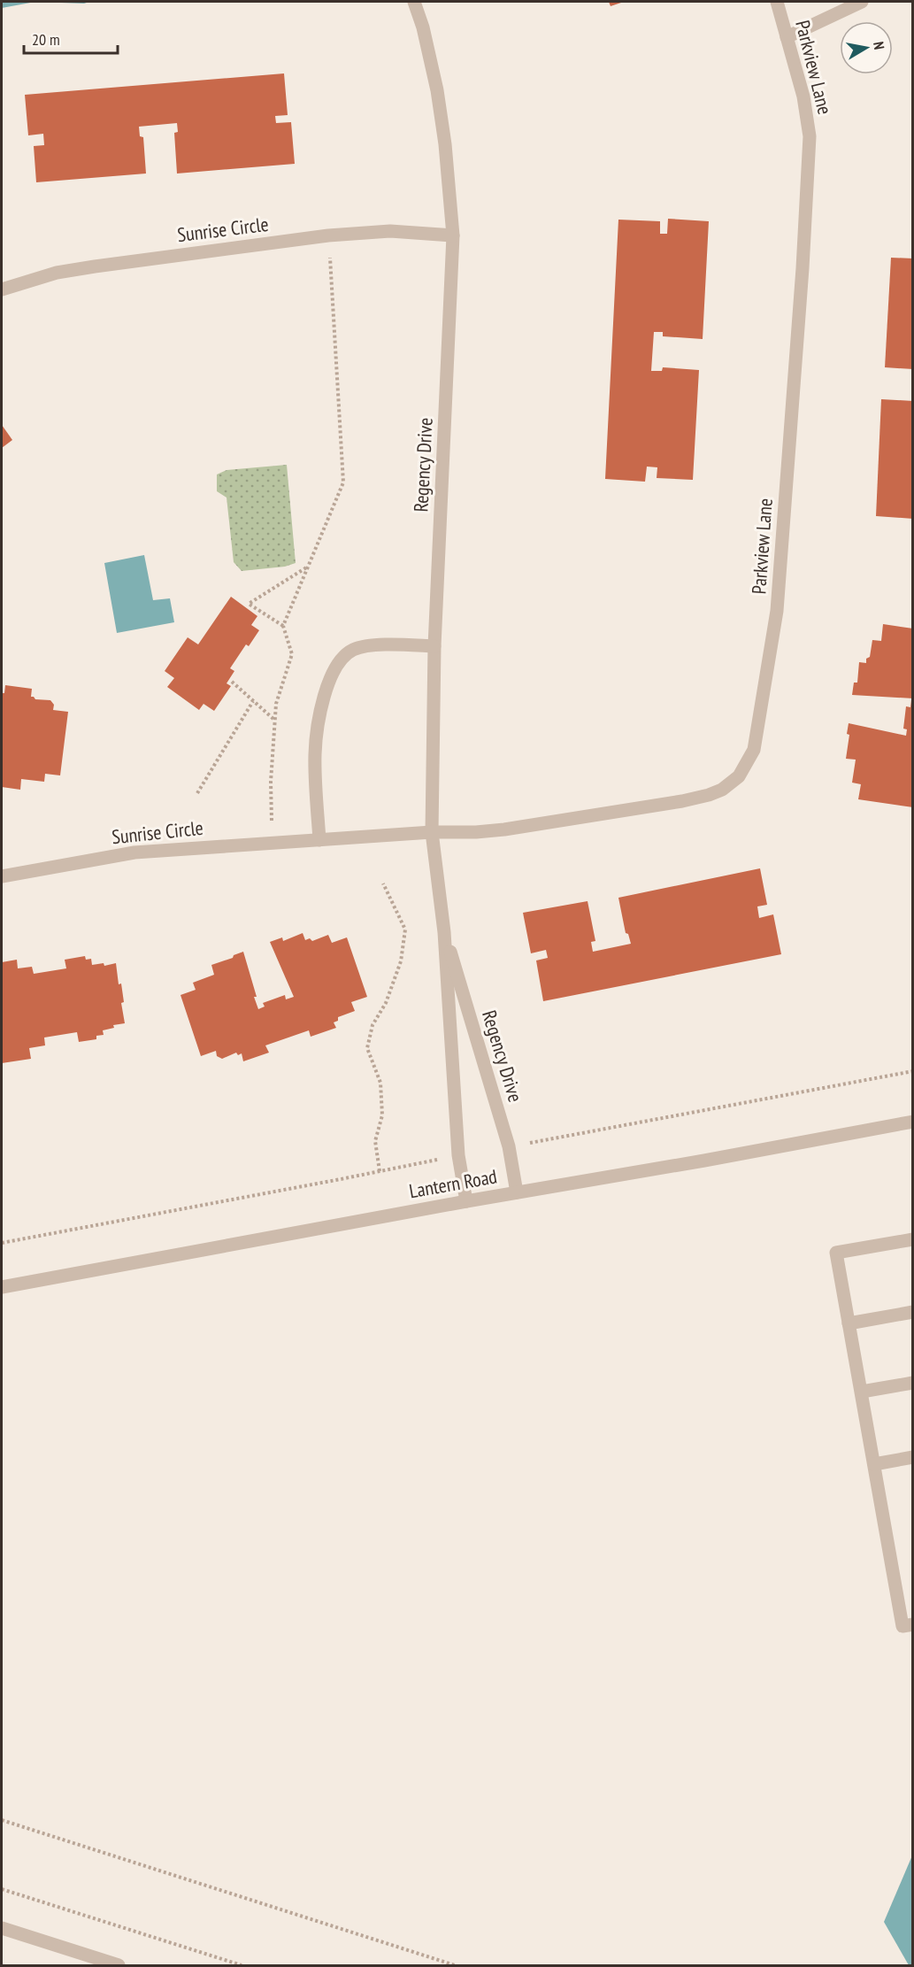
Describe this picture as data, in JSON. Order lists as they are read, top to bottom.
{
  "streets": {
    "street": [
      "Parkview Lane",
      "Sunrise Circle",
      "Regency Drive",
      "Lantern Road"
    ]
  },
  "crossings": [
    ["Parkview Lane", "Sunrise Circle"],
    ["Parkview Lane", "Regency Drive"],
    ["Sunrise Circle", "Regency Drive"],
    ["Regency Drive", "Lantern Road"]
  ],
  "scale_bar": "20 m",
  "north": "right"
}
